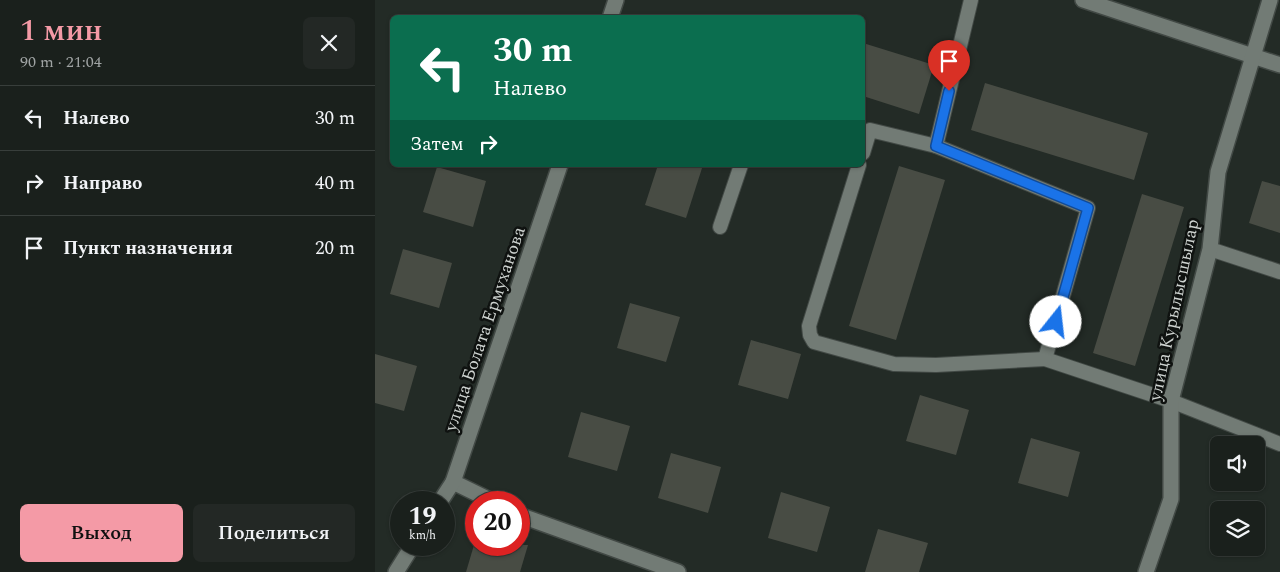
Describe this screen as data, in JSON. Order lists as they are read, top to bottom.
{
  "streets": {
    "street": ["улица Курылысшылар", "улица Болата Ермуханова"]
  },
  "page": {
    "heading": ["1 мин", "90 m · 21:04"],
    "turn": ["30 m", "Налево"],
    "list": [
      {
        "name": "Налево",
        "value": "30 m"
      },
      {
        "name": "Направо",
        "value": "40 m"
      },
      {
        "name": "Пункт назначения",
        "value": "20 m"
      }
    ],
    "then": "Затем",
    "speed": "19 km/h",
    "limit": "20",
    "buttons": ["Выход", "Поделиться"]
  }
}
